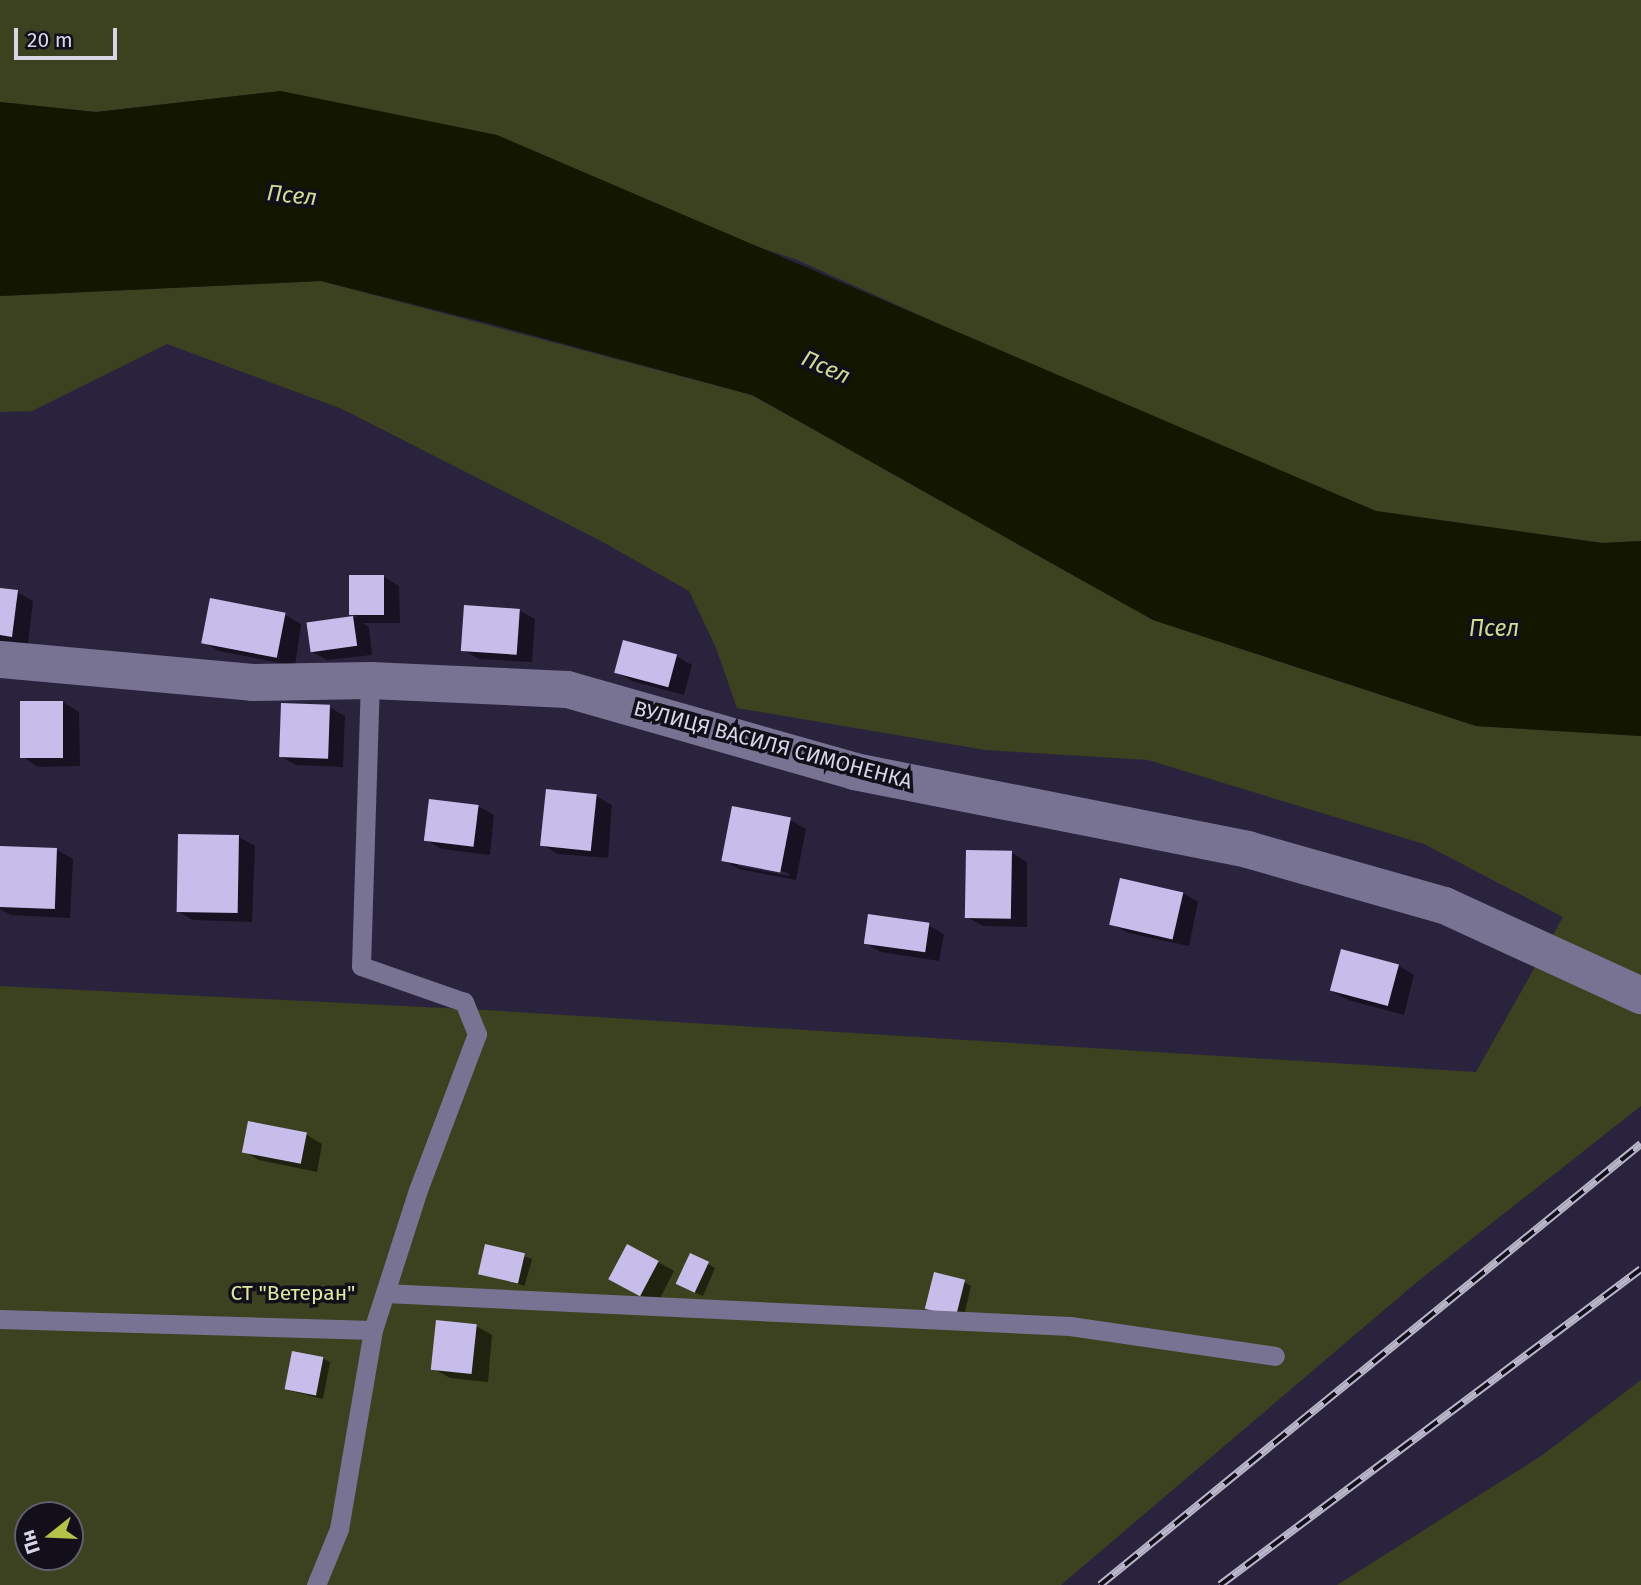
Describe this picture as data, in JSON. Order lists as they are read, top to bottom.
{
  "streets": {
    "street": ["ВУЛИЦЯ ВАСИЛЯ СИМОНЕНКА"]
  },
  "water": ["Псел"],
  "parks": ["СТ \"Ветеран\""],
  "scale_bar": "20 m",
  "north": "left"
}
